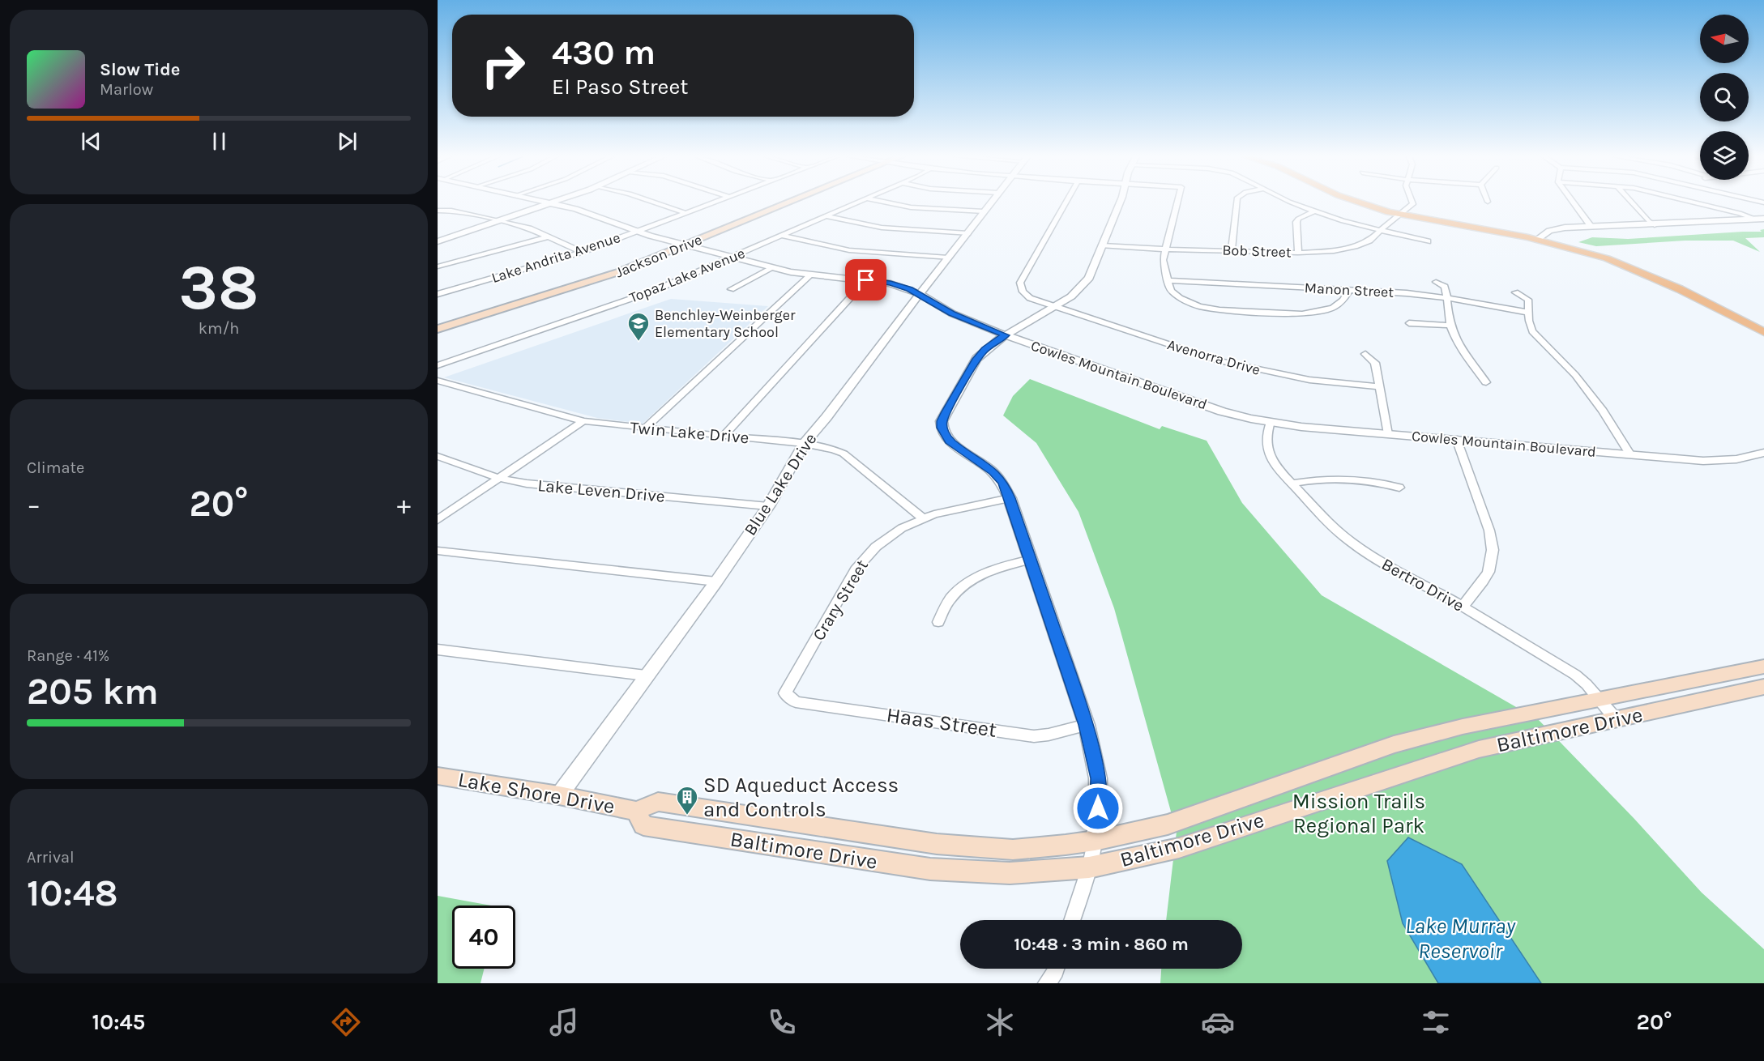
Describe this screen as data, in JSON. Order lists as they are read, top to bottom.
{
  "streets": {
    "main road": ["Jackson Drive", "Baltimore Drive", "Lake Shore Drive"],
    "street": [
      "Bob Street",
      "Lake Andrita Avenue",
      "Topaz Lake Avenue",
      "Manon Street",
      "Avenorra Drive",
      "Cowles Mountain Boulevard",
      "Twin Lake Drive",
      "Blue Lake Drive",
      "Lake Leven Drive",
      "Bertro Drive",
      "Crary Street",
      "Haas Street"
    ]
  },
  "crossings": [
    ["Jackson Drive", "Cowles Mountain Boulevard"],
    ["Lake Andrita Avenue", "Cowles Mountain Boulevard"],
    ["Topaz Lake Avenue", "Cowles Mountain Boulevard"],
    ["Cowles Mountain Boulevard", "Blue Lake Drive"],
    ["Cowles Mountain Boulevard", "Bertro Drive"],
    ["Twin Lake Drive", "Blue Lake Drive"],
    ["Twin Lake Drive", "Crary Street"],
    ["Blue Lake Drive", "Lake Leven Drive"],
    ["Blue Lake Drive", "Lake Shore Drive"],
    ["Bertro Drive", "Baltimore Drive"],
    ["Crary Street", "Haas Street"],
    ["Baltimore Drive", "Lake Shore Drive"]
  ],
  "water": ["Lake Murray Reservoir"],
  "parks": ["Mission Trails Regional Park"],
  "places": {
    "school or university": ["Benchley-Weinberger Elementary School"],
    "building": ["SD Aqueduct Access and Controls"]
  },
  "north": "left",
  "page": {
    "turn": ["430 m", "El Paso Street"],
    "song": ["Slow Tide", "Marlow"],
    "tile": [
      ["38", "km/h"],
      "Climate",
      ["Range · 41%", "205 km"],
      ["Arrival", "10:48"]
    ],
    "heat": ["−", "20°", "+"],
    "limit": "40",
    "trip": "10:48 · 3 min · 860 m",
    "tabs": ["10:45", "20°"]
  }
}
